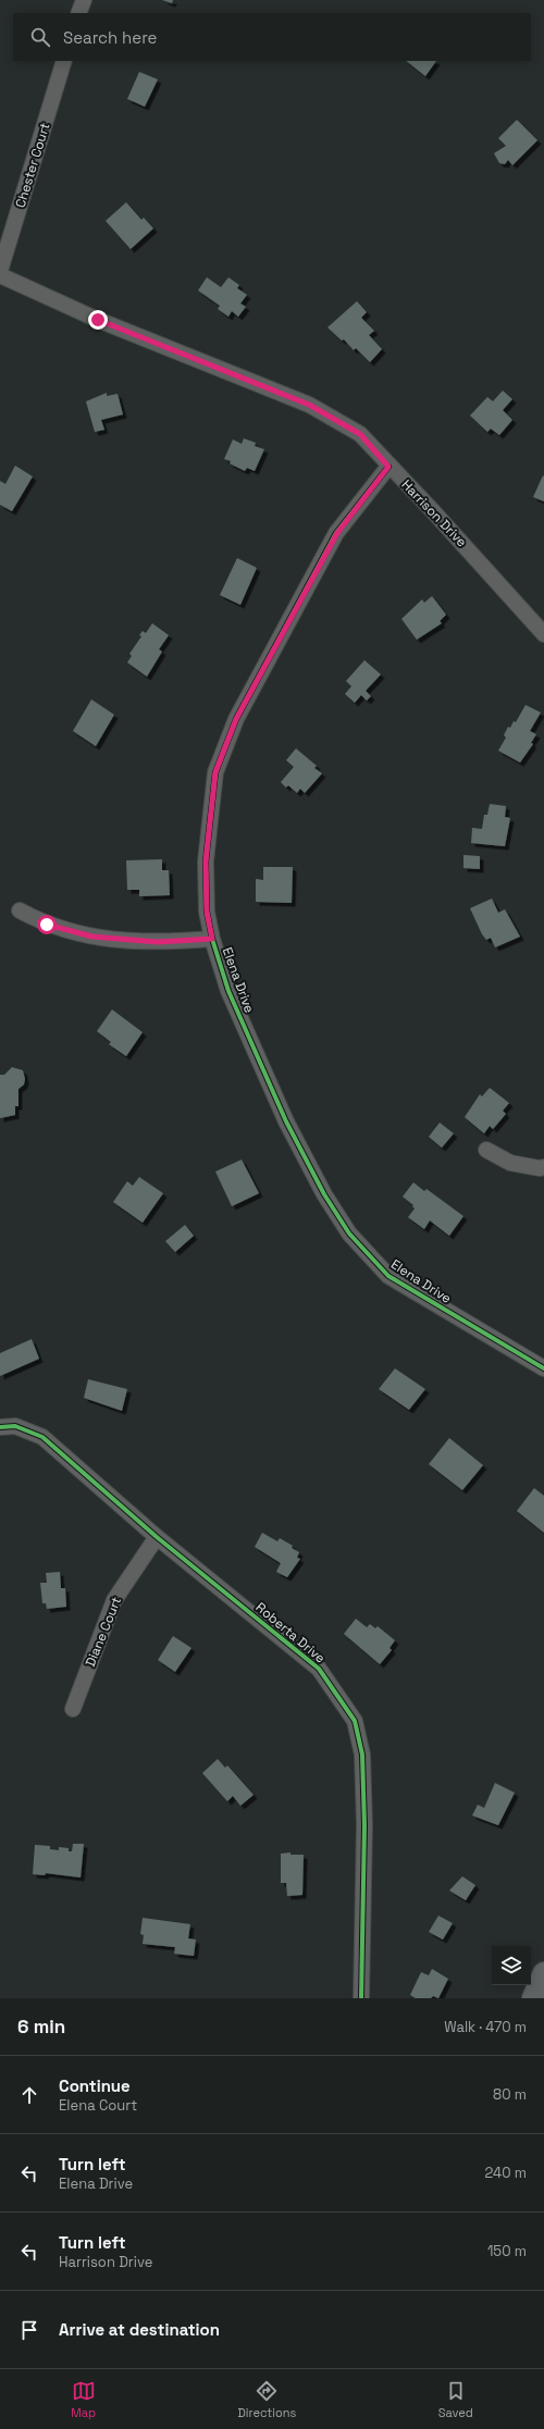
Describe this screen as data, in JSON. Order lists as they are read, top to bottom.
{
  "streets": {
    "street": [
      "Chester Court",
      "Harrison Drive",
      "Elena Drive",
      "Diane Court",
      "Roberta Drive"
    ]
  },
  "crossings": [
    ["Harrison Drive", "Elena Drive"],
    ["Diane Court", "Roberta Drive"]
  ],
  "page": {
    "search": "Search here",
    "heading": ["6 min", "Walk · 470 m"],
    "list": [
      ["Continue", "Elena Court", "80 m"],
      ["Turn left", "Elena Drive", "240 m"],
      ["Turn left", "Harrison Drive", "150 m"],
      "Arrive at destination"
    ],
    "nav": ["Map", "Directions", "Saved"]
  }
}
